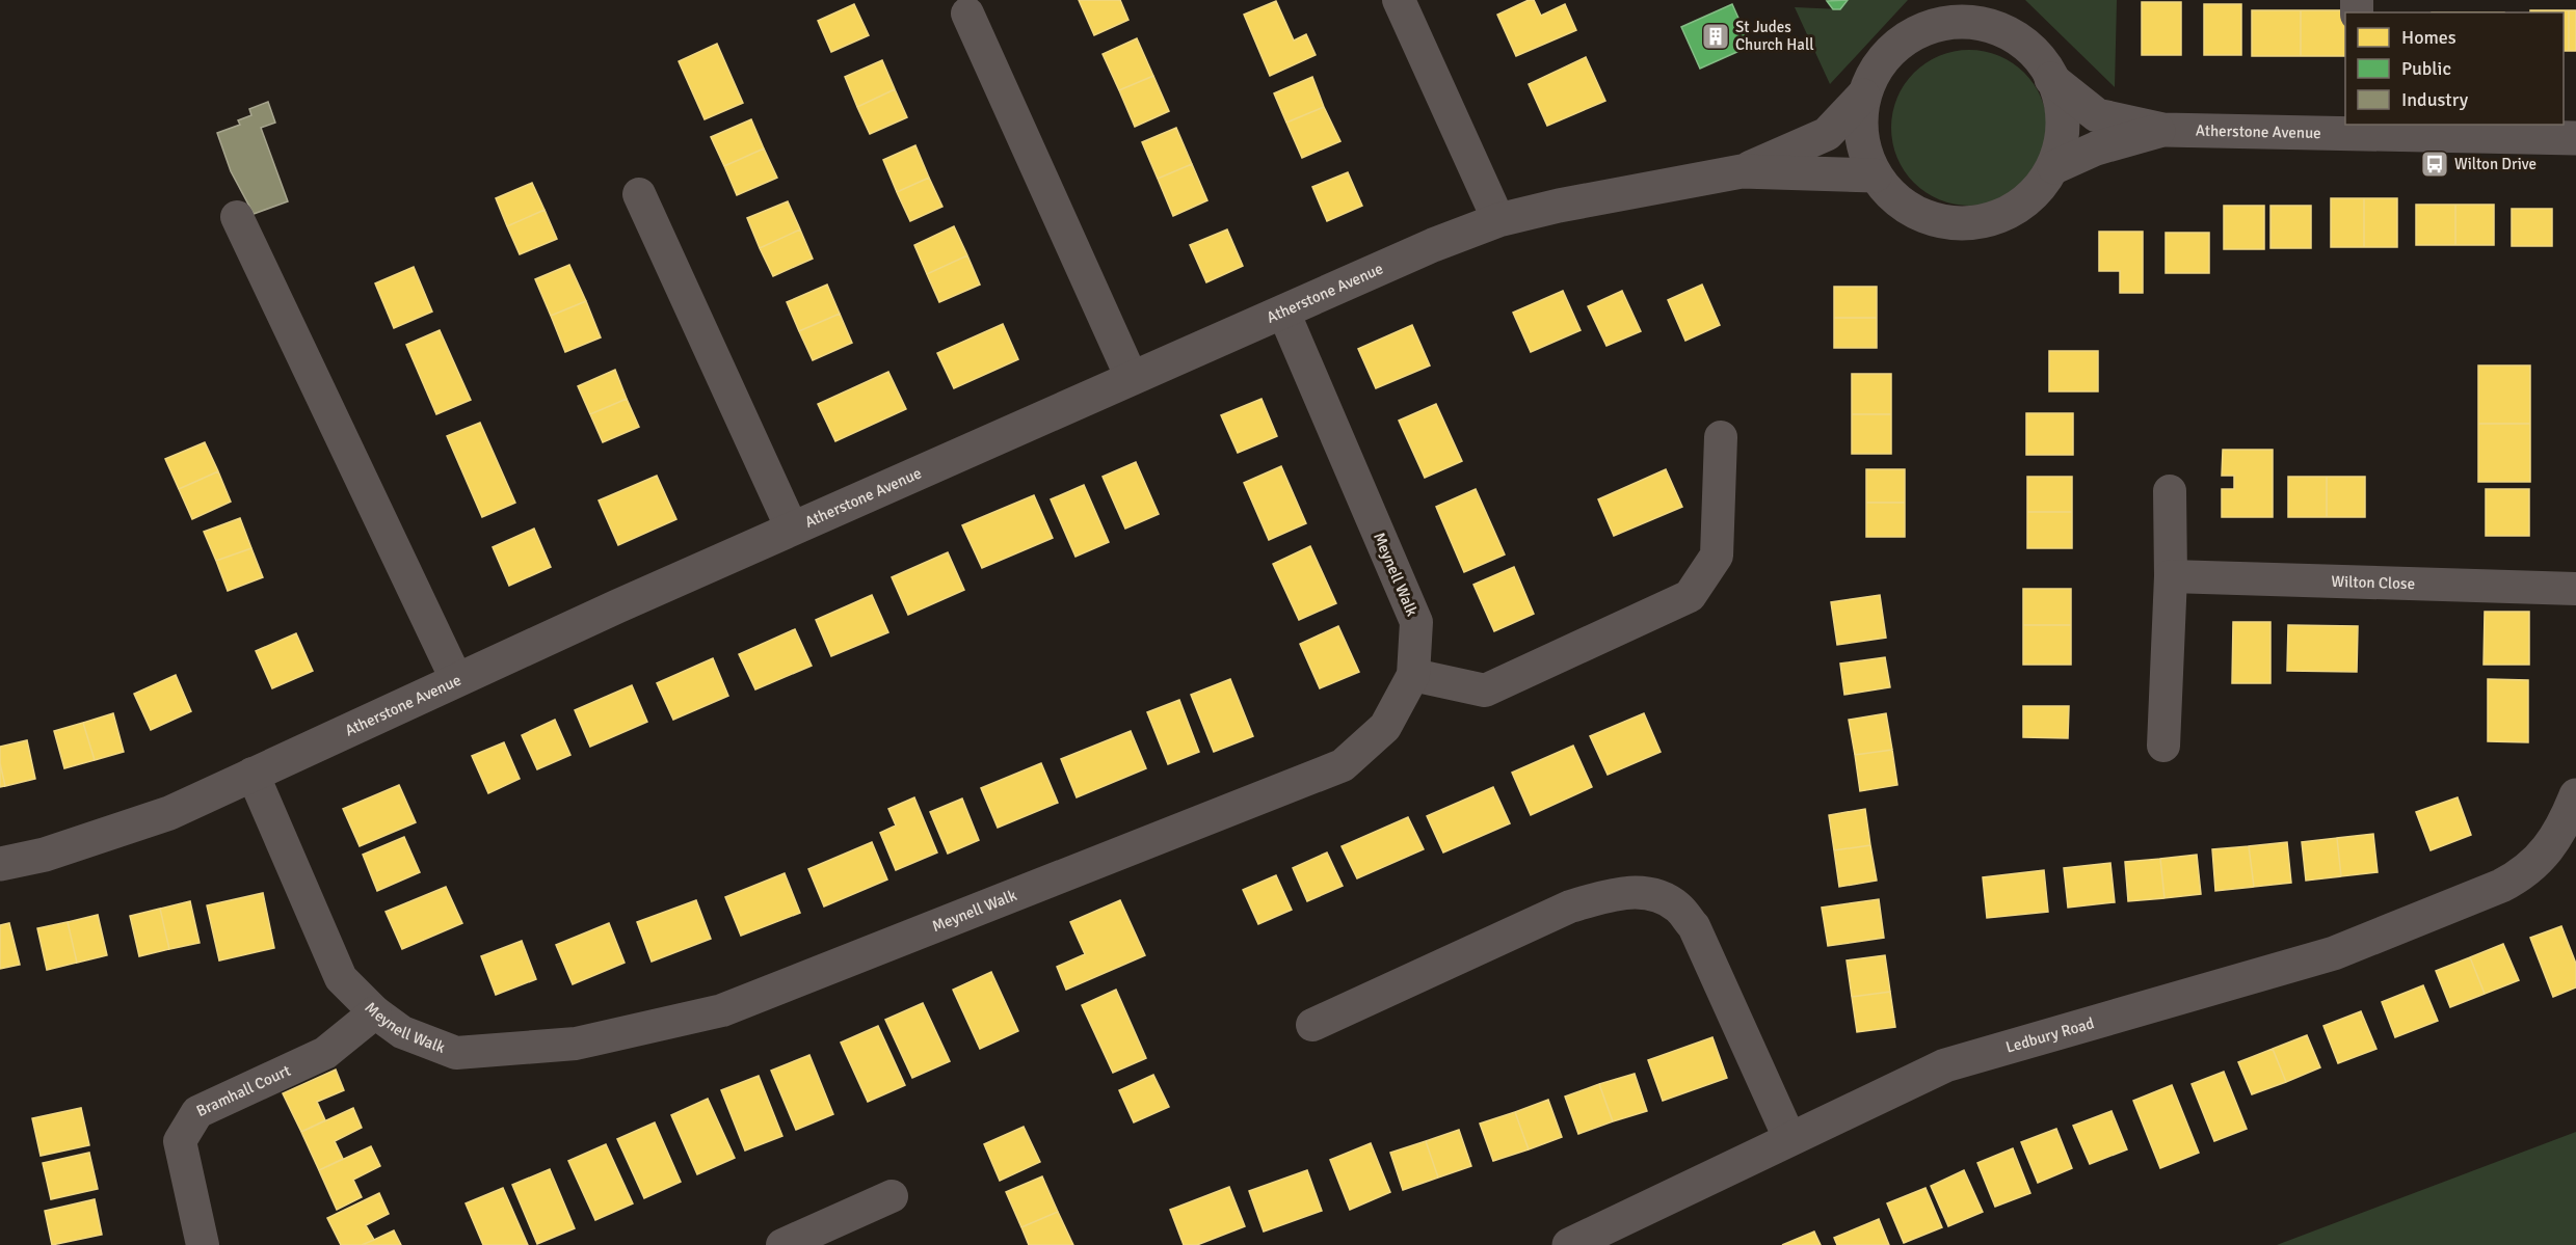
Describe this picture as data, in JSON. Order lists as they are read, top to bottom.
{
  "streets": {
    "street": [
      "Atherstone Avenue",
      "Meynell Walk",
      "Wilton Close",
      "Ledbury Road",
      "Bramhall Court"
    ]
  },
  "crossings": [
    ["Atherstone Avenue", "Meynell Walk"],
    ["Meynell Walk", "Bramhall Court"]
  ],
  "places": {
    "building": ["St Judes Church Hall"],
    "bus stop": ["Wilton Drive"]
  },
  "legend": ["Homes", "Public", "Industry"]
}
